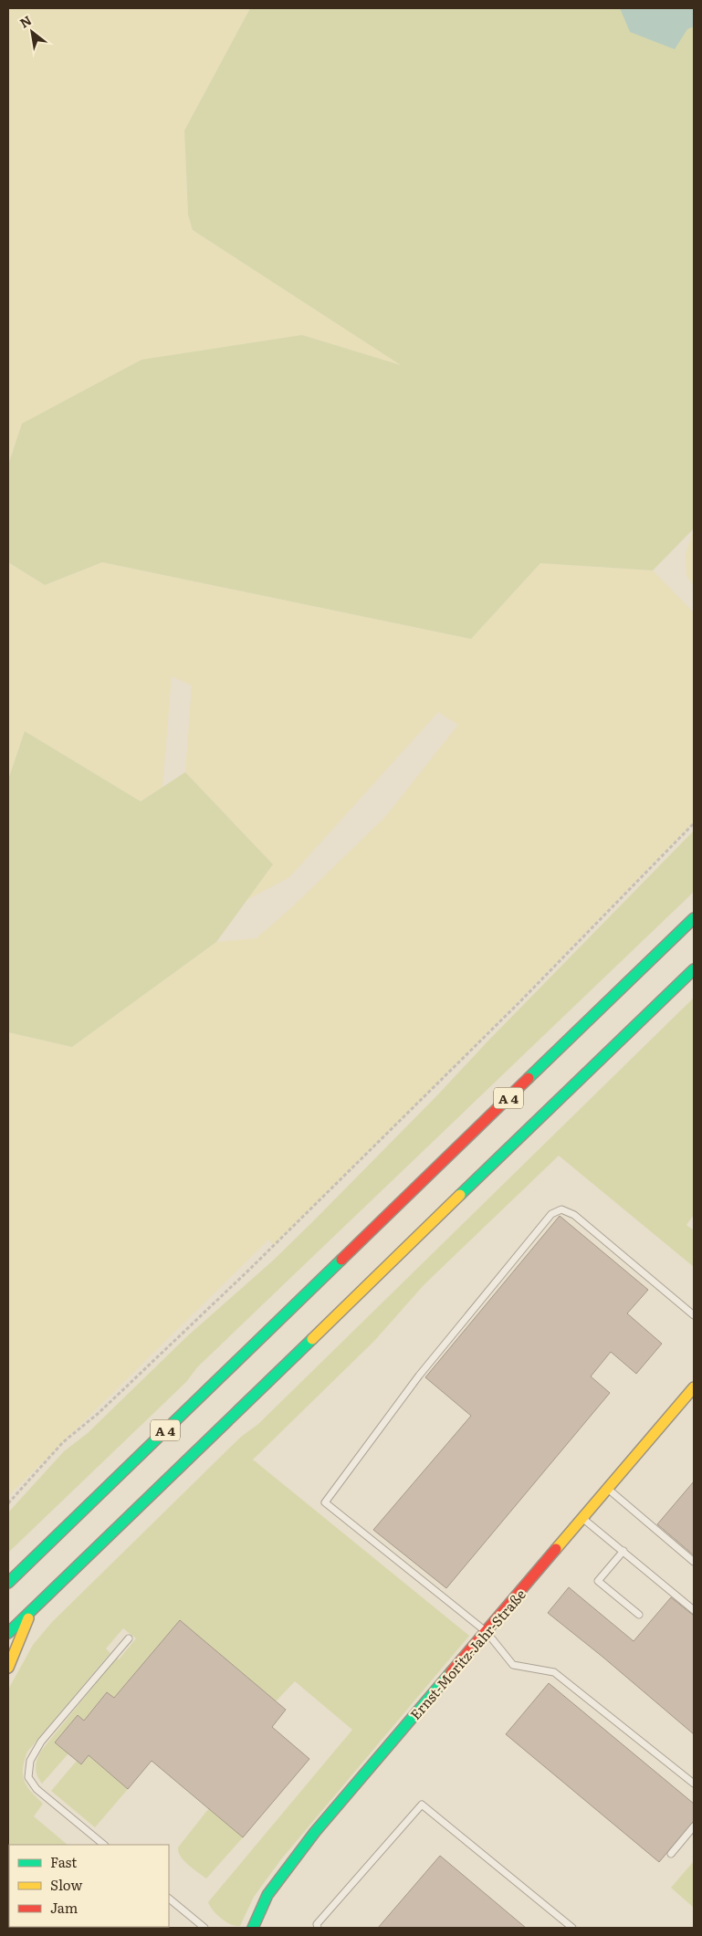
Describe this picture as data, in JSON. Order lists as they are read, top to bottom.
{
  "streets": {
    "main road": ["A 4", "Ernst-Moritz-Jahr-Straße"]
  },
  "legend": ["Fast", "Slow", "Jam"],
  "north": "top left"
}
